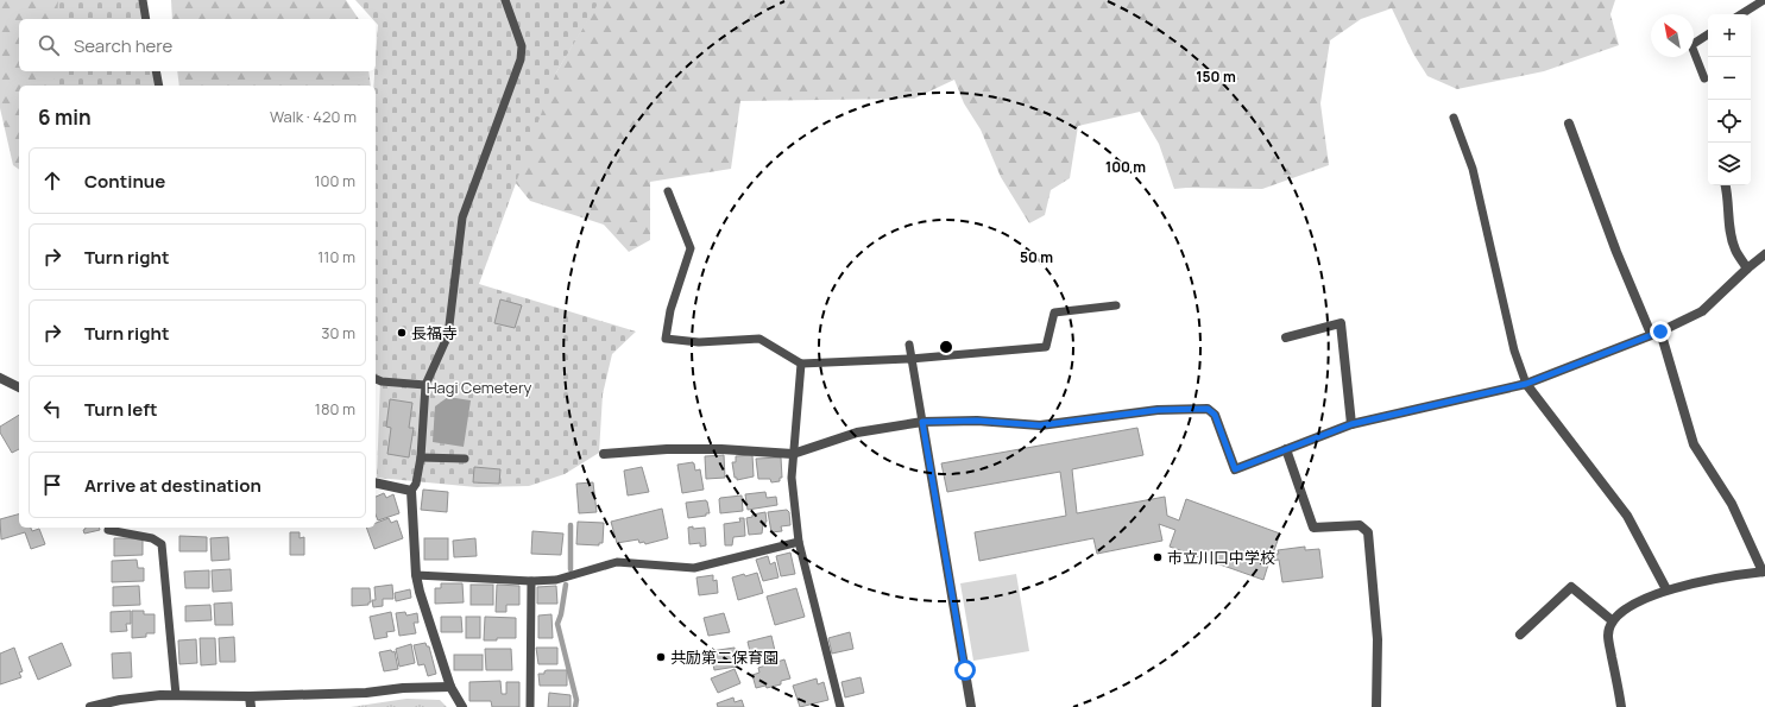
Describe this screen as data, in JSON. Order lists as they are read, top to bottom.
{
  "parks": ["Hagi Cemetery"],
  "places": ["長福寺", "市立川口中学校", "共励第二保育園"],
  "north": "top left",
  "page": {
    "map_buttons": ["+", "−"],
    "search": "Search here",
    "heading": ["6 min", "Walk · 420 m"],
    "list": [
      ["Continue", "100 m"],
      ["Turn right", "110 m"],
      ["Turn right", "30 m"],
      ["Turn left", "180 m"],
      "Arrive at destination"
    ]
  },
  "rings": ["150 m", "100 m", "50 m"]
}
